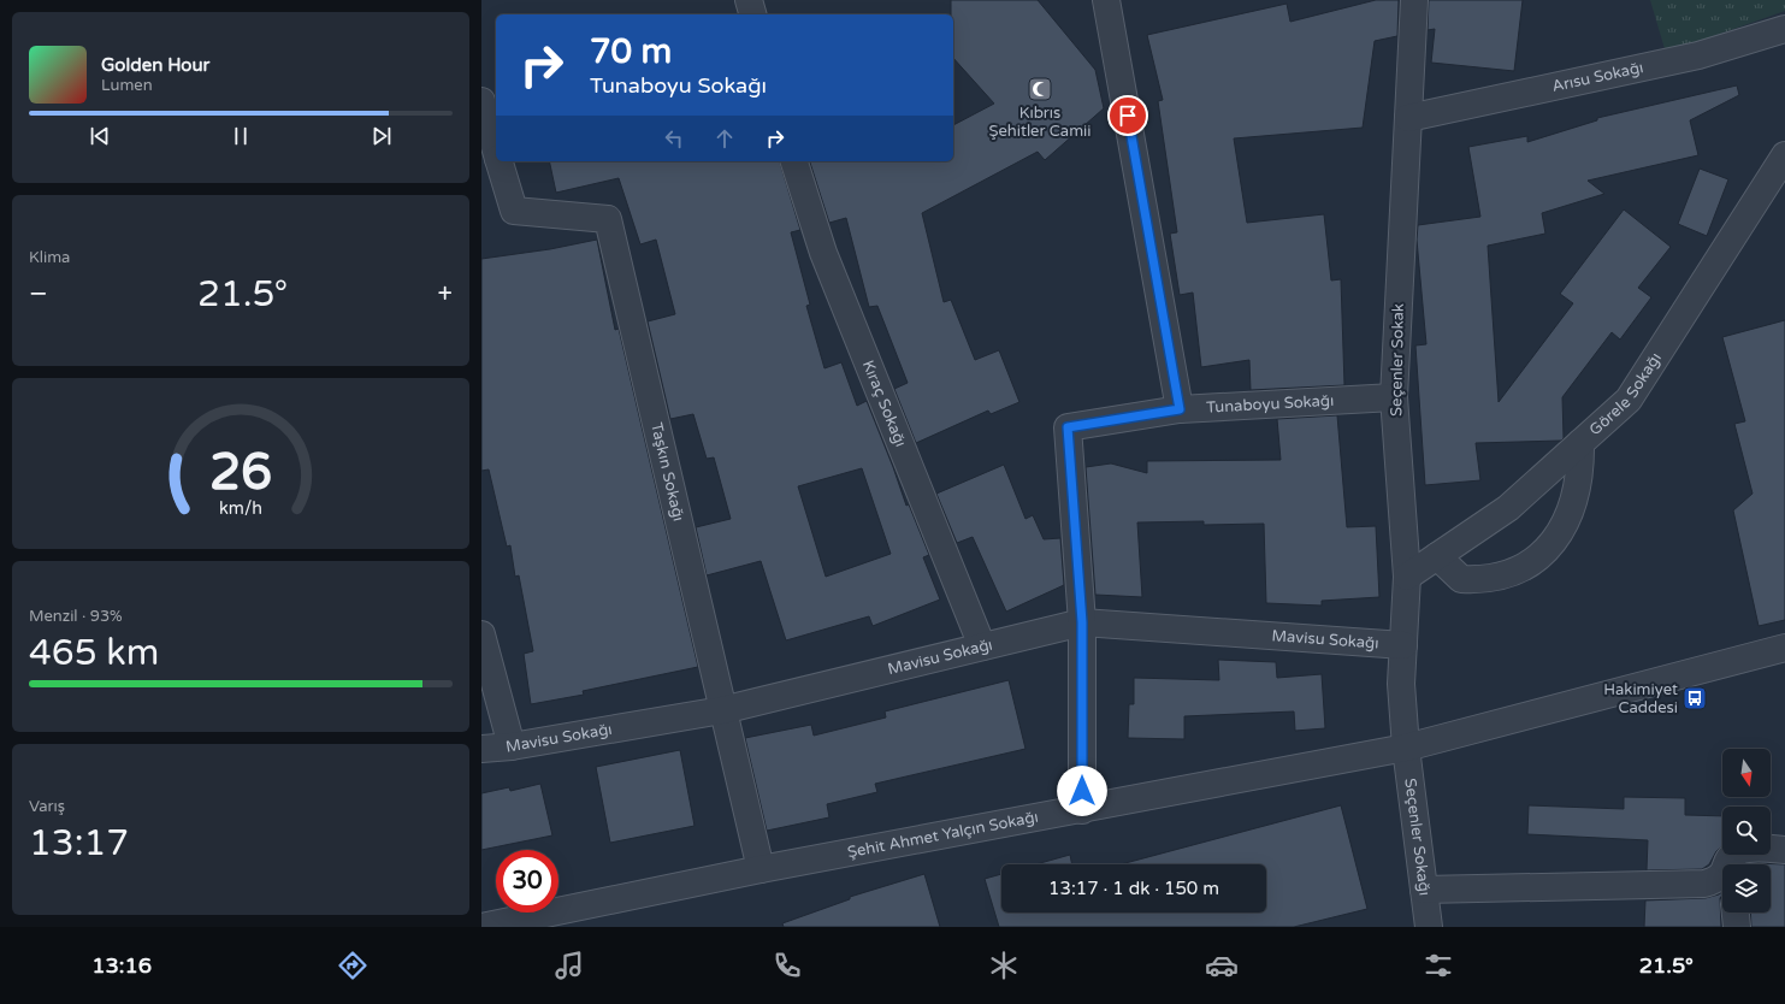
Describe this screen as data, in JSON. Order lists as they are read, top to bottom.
{
  "streets": {
    "street": [
      "Arısu Sokağı",
      "Seçenler Sokak",
      "Görele Sokağı",
      "Kıraç Sokağı",
      "Tunaboyu Sokağı",
      "Taşkın Sokağı",
      "Mavisu Sokağı",
      "Şehit Ahmet Yalçın Sokağı",
      "Seçenler Sokağı"
    ]
  },
  "crossings": [
    ["Arısu Sokağı", "Seçenler Sokak"],
    ["Seçenler Sokak", "Görele Sokağı"],
    ["Seçenler Sokak", "Tunaboyu Sokağı"],
    ["Seçenler Sokak", "Mavisu Sokağı"],
    ["Seçenler Sokak", "Şehit Ahmet Yalçın Sokağı"],
    ["Seçenler Sokak", "Seçenler Sokağı"],
    ["Kıraç Sokağı", "Mavisu Sokağı"],
    ["Tunaboyu Sokağı", "Mavisu Sokağı"],
    ["Tunaboyu Sokağı", "Şehit Ahmet Yalçın Sokağı"],
    ["Taşkın Sokağı", "Mavisu Sokağı"],
    ["Taşkın Sokağı", "Şehit Ahmet Yalçın Sokağı"],
    ["Şehit Ahmet Yalçın Sokağı", "Seçenler Sokağı"]
  ],
  "places": {
    "mosque": ["Kıbrıs Şehitler Camii"],
    "bus stop": ["Hakimiyet Caddesi"]
  },
  "north": "bottom",
  "page": {
    "turn": ["70 m", "Tunaboyu Sokağı"],
    "song": ["Golden Hour", "Lumen"],
    "tile": [
      "Klima",
      ["Menzil · 93%", "465 km"],
      ["Varış", "13:17"]
    ],
    "heat": ["−", "21.5°", "+"],
    "limit": "30",
    "trip": "13:17 · 1 dk · 150 m",
    "tabs": ["13:16", "21.5°"],
    "gauge": ["26", "km/h"]
  }
}
